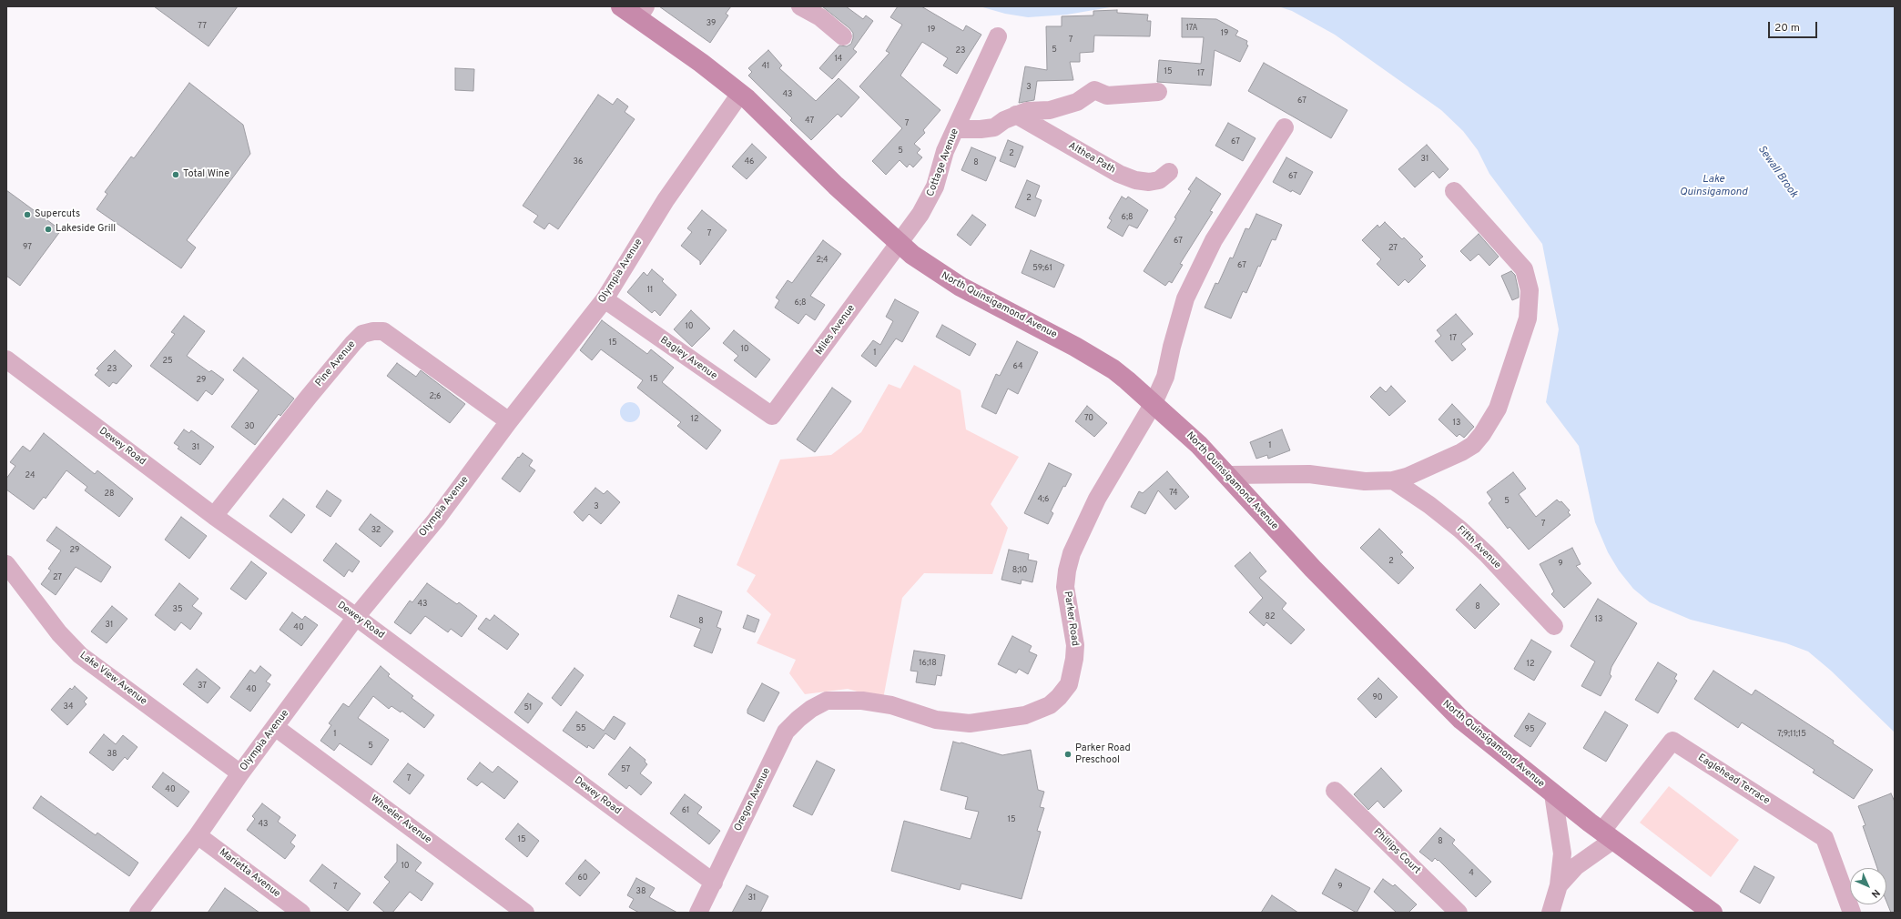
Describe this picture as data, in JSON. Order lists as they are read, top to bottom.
{
  "streets": {
    "main road": ["North Quinsigamond Avenue"],
    "street": [
      "Althea Path",
      "Cottage Avenue",
      "Olympia Avenue",
      "Miles Avenue",
      "Bagley Avenue",
      "Pine Avenue",
      "Dewey Road",
      "Fifth Avenue",
      "Parker Road",
      "Lake View Avenue",
      "Eaglehead Terrace",
      "Oregon Avenue",
      "Wheeler Avenue",
      "Phillips Court",
      "Marietta Avenue"
    ]
  },
  "crossings": [
    ["Cottage Avenue", "North Quinsigamond Avenue"],
    ["Cottage Avenue", "Miles Avenue"],
    ["Olympia Avenue", "North Quinsigamond Avenue"],
    ["Olympia Avenue", "Bagley Avenue"],
    ["Olympia Avenue", "Pine Avenue"],
    ["Olympia Avenue", "Dewey Road"],
    ["Olympia Avenue", "Lake View Avenue"],
    ["Olympia Avenue", "Wheeler Avenue"],
    ["Olympia Avenue", "Marietta Avenue"],
    ["North Quinsigamond Avenue", "Miles Avenue"],
    ["North Quinsigamond Avenue", "Parker Road"],
    ["North Quinsigamond Avenue", "Eaglehead Terrace"],
    ["Miles Avenue", "Bagley Avenue"],
    ["Pine Avenue", "Dewey Road"],
    ["Dewey Road", "Oregon Avenue"],
    ["Parker Road", "Oregon Avenue"]
  ],
  "water": ["Sewall Brook", "Lake Quinsigamond"],
  "places": [
    "Total Wine",
    "Supercuts",
    "Lakeside Grill",
    "Parker Road Preschool"
  ],
  "house_numbers": [
    "39",
    "77",
    "17A",
    "19",
    "19",
    "7",
    "5",
    "23",
    "14",
    "41",
    "15",
    "17",
    "3",
    "43",
    "67",
    "47",
    "7",
    "67",
    "5",
    "2",
    "31",
    "36",
    "46",
    "8",
    "67",
    "2",
    "6;8",
    "7",
    "67",
    "97",
    "27",
    "2;4",
    "67",
    "59;61",
    "11",
    "6;8",
    "10",
    "17",
    "15",
    "10",
    "1",
    "25",
    "64",
    "23",
    "15",
    "29",
    "2;6",
    "70",
    "12",
    "13",
    "30",
    "1",
    "31",
    "24",
    "74",
    "28",
    "4;6",
    "5",
    "3",
    "7",
    "32",
    "29",
    "2",
    "9",
    "8;10",
    "27",
    "43",
    "8",
    "35",
    "82",
    "13",
    "8",
    "31",
    "40",
    "16;18",
    "12",
    "37",
    "40",
    "90",
    "34",
    "51",
    "55",
    "95",
    "1",
    "7;9;11;15",
    "5",
    "38",
    "57",
    "7",
    "40",
    "61",
    "15",
    "43",
    "15",
    "8",
    "10",
    "4",
    "60",
    "7",
    "9",
    "38",
    "31"
  ],
  "scale_bar": "20 m",
  "north": "bottom right"
}
